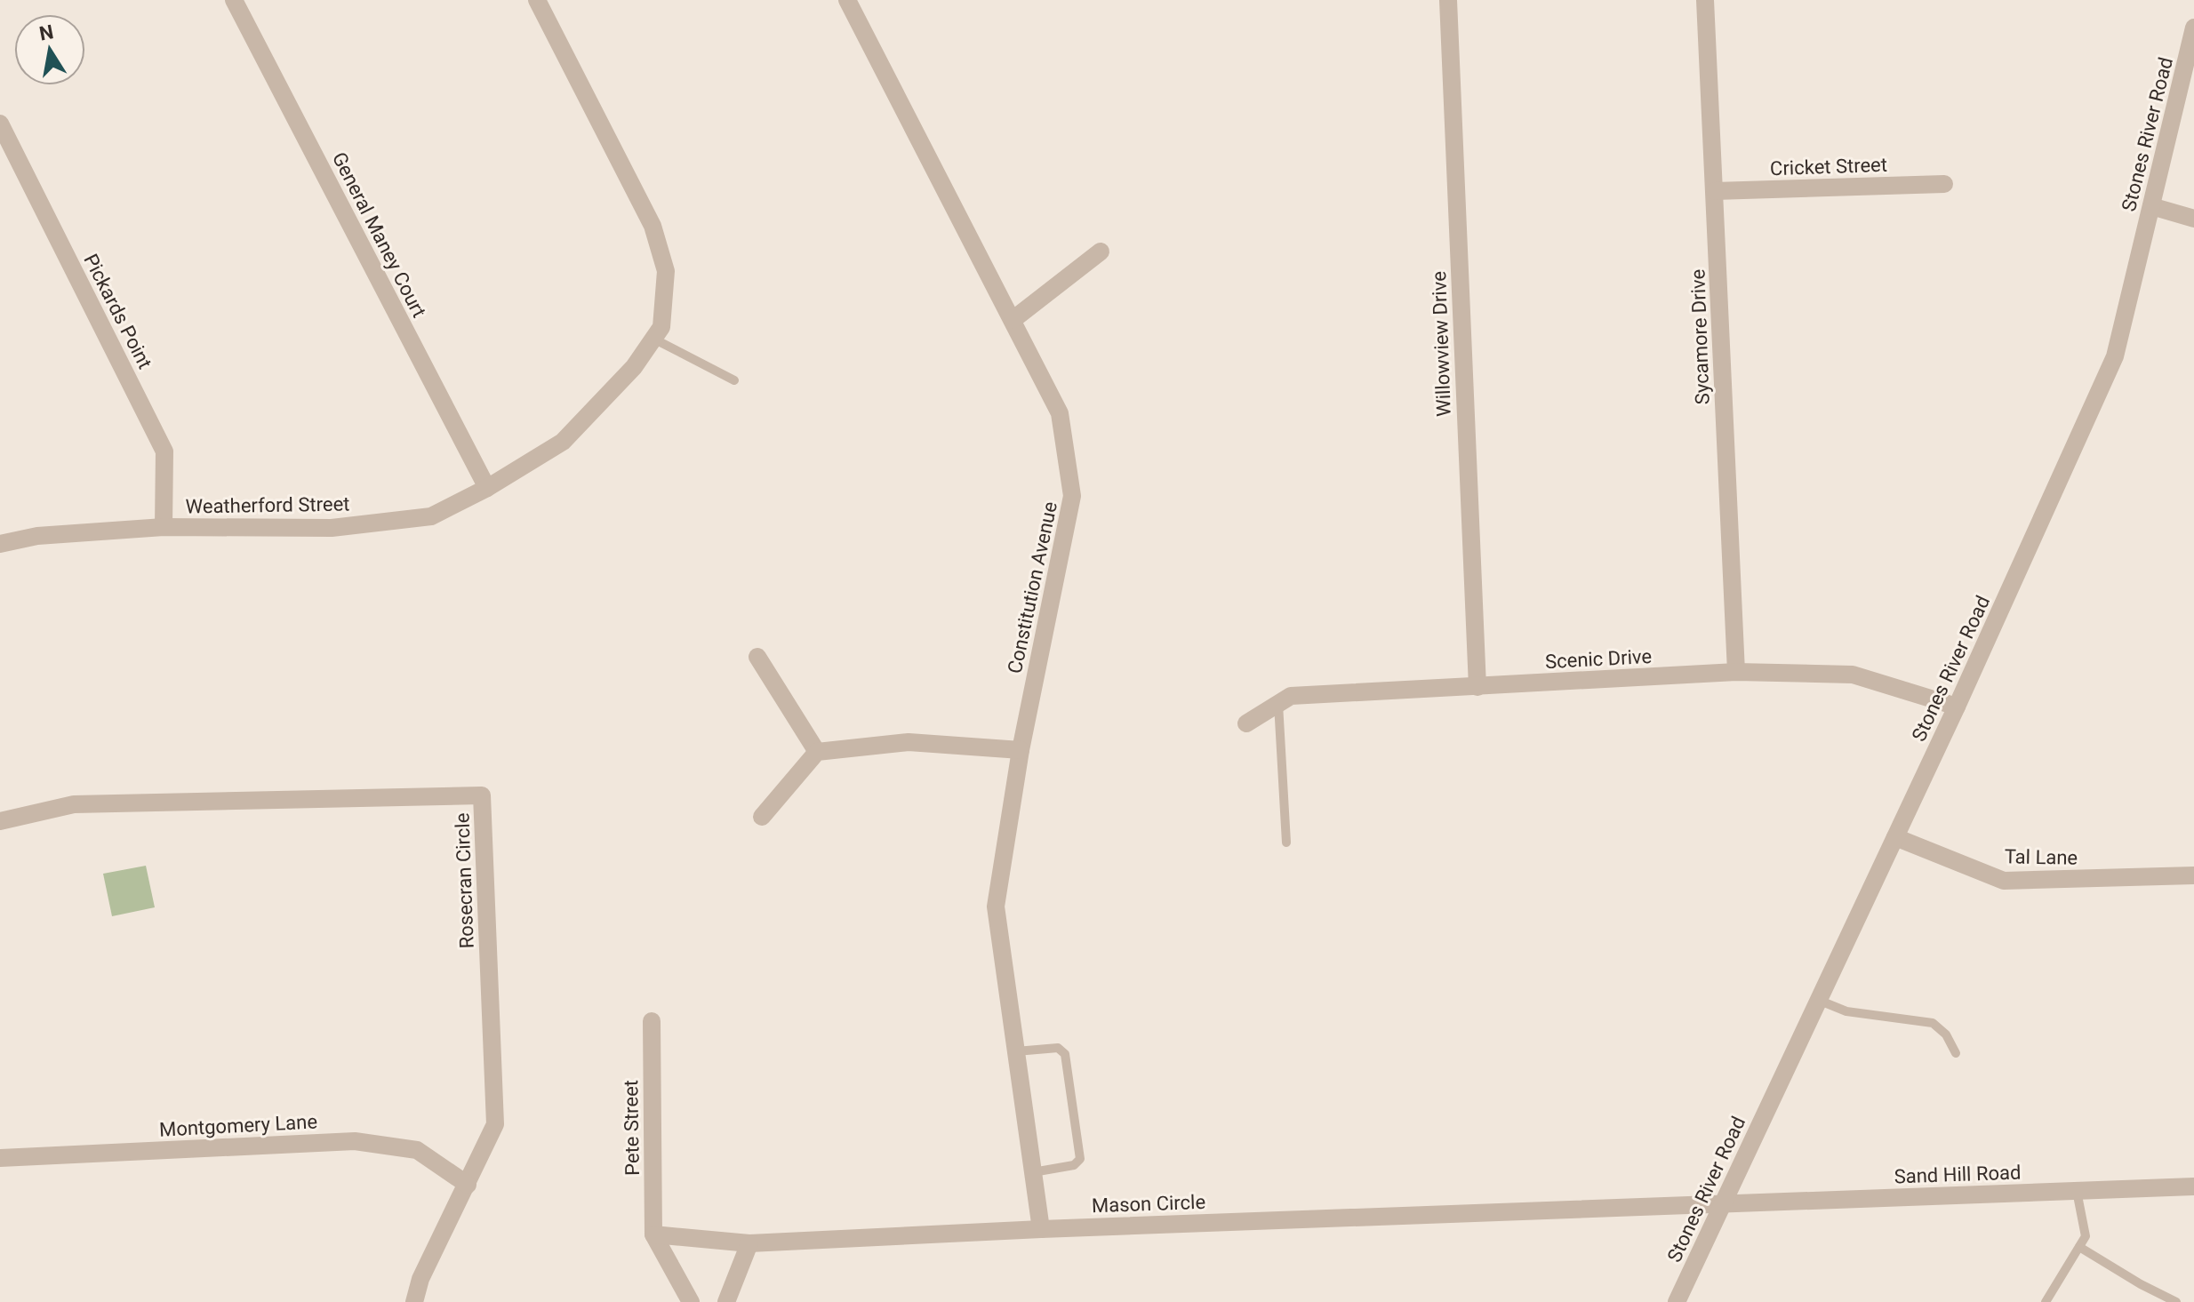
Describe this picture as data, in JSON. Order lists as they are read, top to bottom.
{
  "streets": {
    "street": [
      "Stones River Road",
      "Cricket Street",
      "General Maney Court",
      "Pickards Point",
      "Sycamore Drive",
      "Willowview Drive",
      "Weatherford Street",
      "Constitution Avenue",
      "Scenic Drive",
      "Tal Lane",
      "Rosecran Circle",
      "Montgomery Lane",
      "Pete Street",
      "Sand Hill Road",
      "Mason Circle"
    ]
  },
  "crossings": [
    ["Stones River Road", "Scenic Drive"],
    ["Stones River Road", "Tal Lane"],
    ["Stones River Road", "Sand Hill Road"],
    ["Stones River Road", "Mason Circle"],
    ["Cricket Street", "Sycamore Drive"],
    ["General Maney Court", "Weatherford Street"],
    ["Pickards Point", "Weatherford Street"],
    ["Sycamore Drive", "Scenic Drive"],
    ["Willowview Drive", "Scenic Drive"],
    ["Constitution Avenue", "Mason Circle"],
    ["Rosecran Circle", "Montgomery Lane"],
    ["Pete Street", "Mason Circle"],
    ["Sand Hill Road", "Mason Circle"]
  ],
  "north": "top"
}
